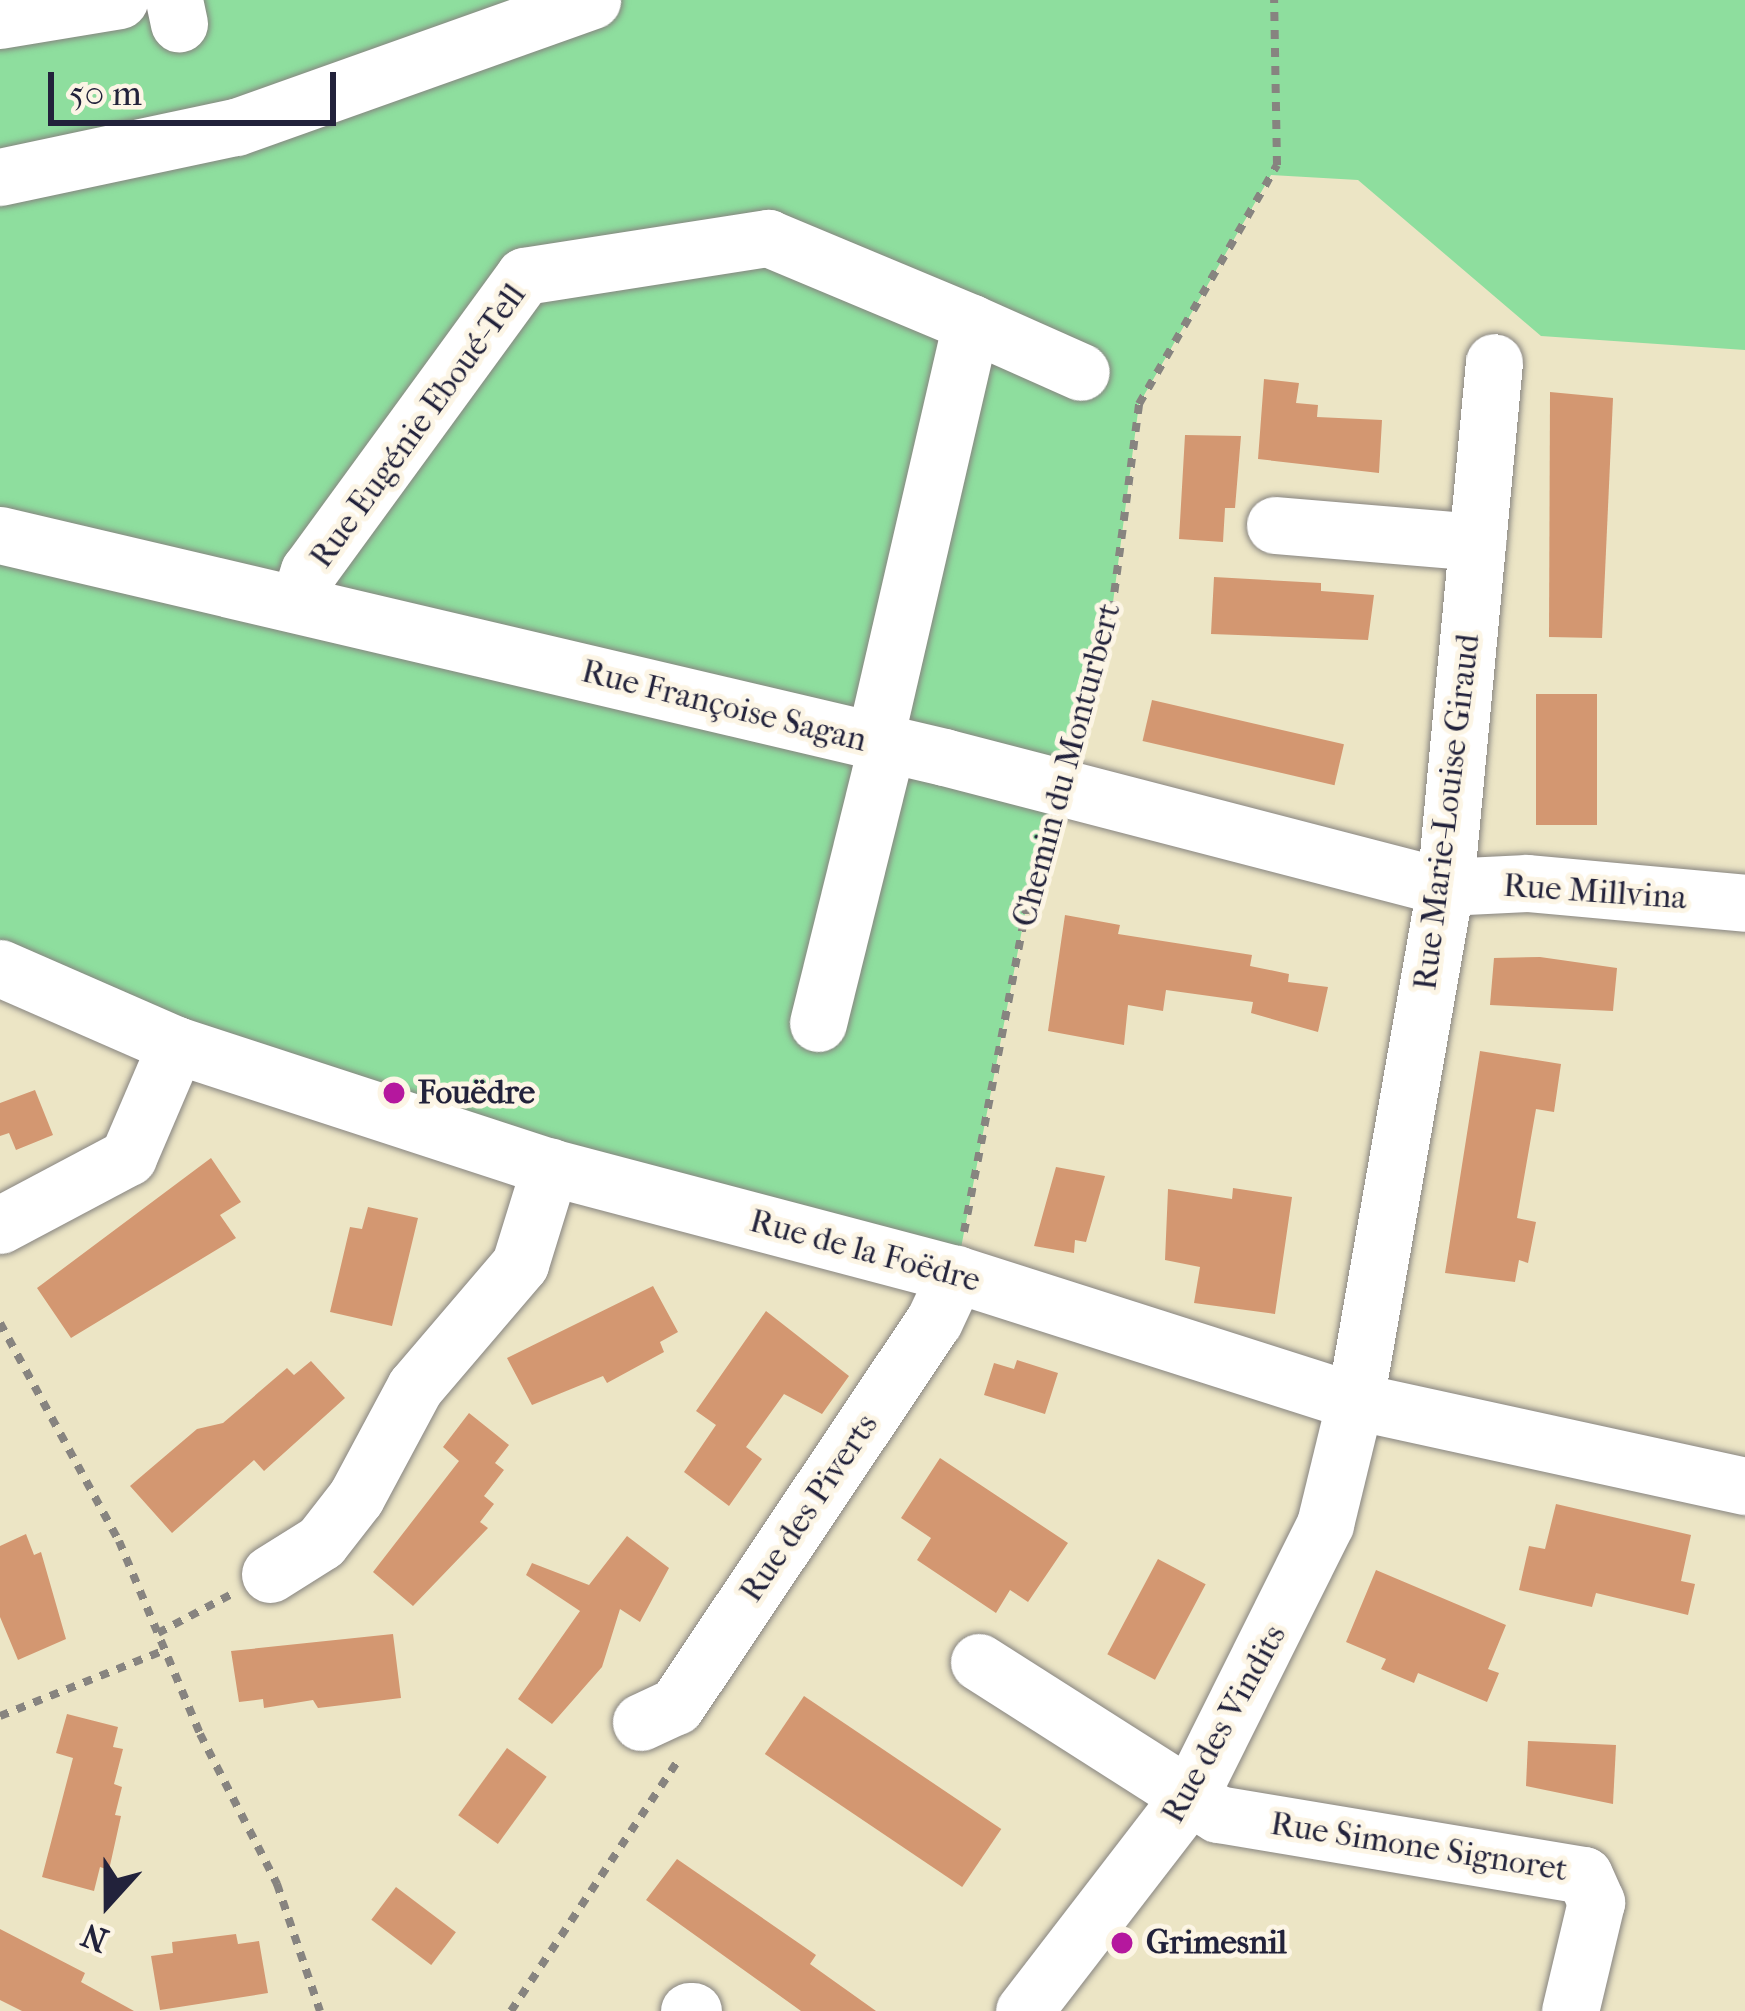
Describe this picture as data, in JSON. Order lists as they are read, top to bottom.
{
  "streets": {
    "street": [
      "Rue Eugénie Eboué-Tell",
      "Rue Françoise Sagan",
      "Rue Marie-Louise Giraud",
      "Rue Millvina",
      "Rue de la Foëdre",
      "Rue des Piverts",
      "Rue des Vindits",
      "Rue Simone Signoret"
    ],
    "path": ["Chemin du Monturbert"]
  },
  "crossings": [
    ["Rue Eugénie Eboué-Tell", "Rue Françoise Sagan"],
    ["Rue Françoise Sagan", "Chemin du Monturbert"],
    ["Rue Françoise Sagan", "Rue Marie-Louise Giraud"],
    ["Rue Françoise Sagan", "Rue Millvina"],
    ["Chemin du Monturbert", "Rue de la Foëdre"],
    ["Chemin du Monturbert", "Rue des Piverts"],
    ["Rue Marie-Louise Giraud", "Rue Millvina"],
    ["Rue Marie-Louise Giraud", "Rue de la Foëdre"],
    ["Rue Marie-Louise Giraud", "Rue des Vindits"],
    ["Rue de la Foëdre", "Rue des Piverts"],
    ["Rue de la Foëdre", "Rue des Vindits"],
    ["Rue des Vindits", "Rue Simone Signoret"]
  ],
  "places": ["Fouëdre", "Grimesnil"],
  "scale_bar": "50 m",
  "north": "bottom"
}
